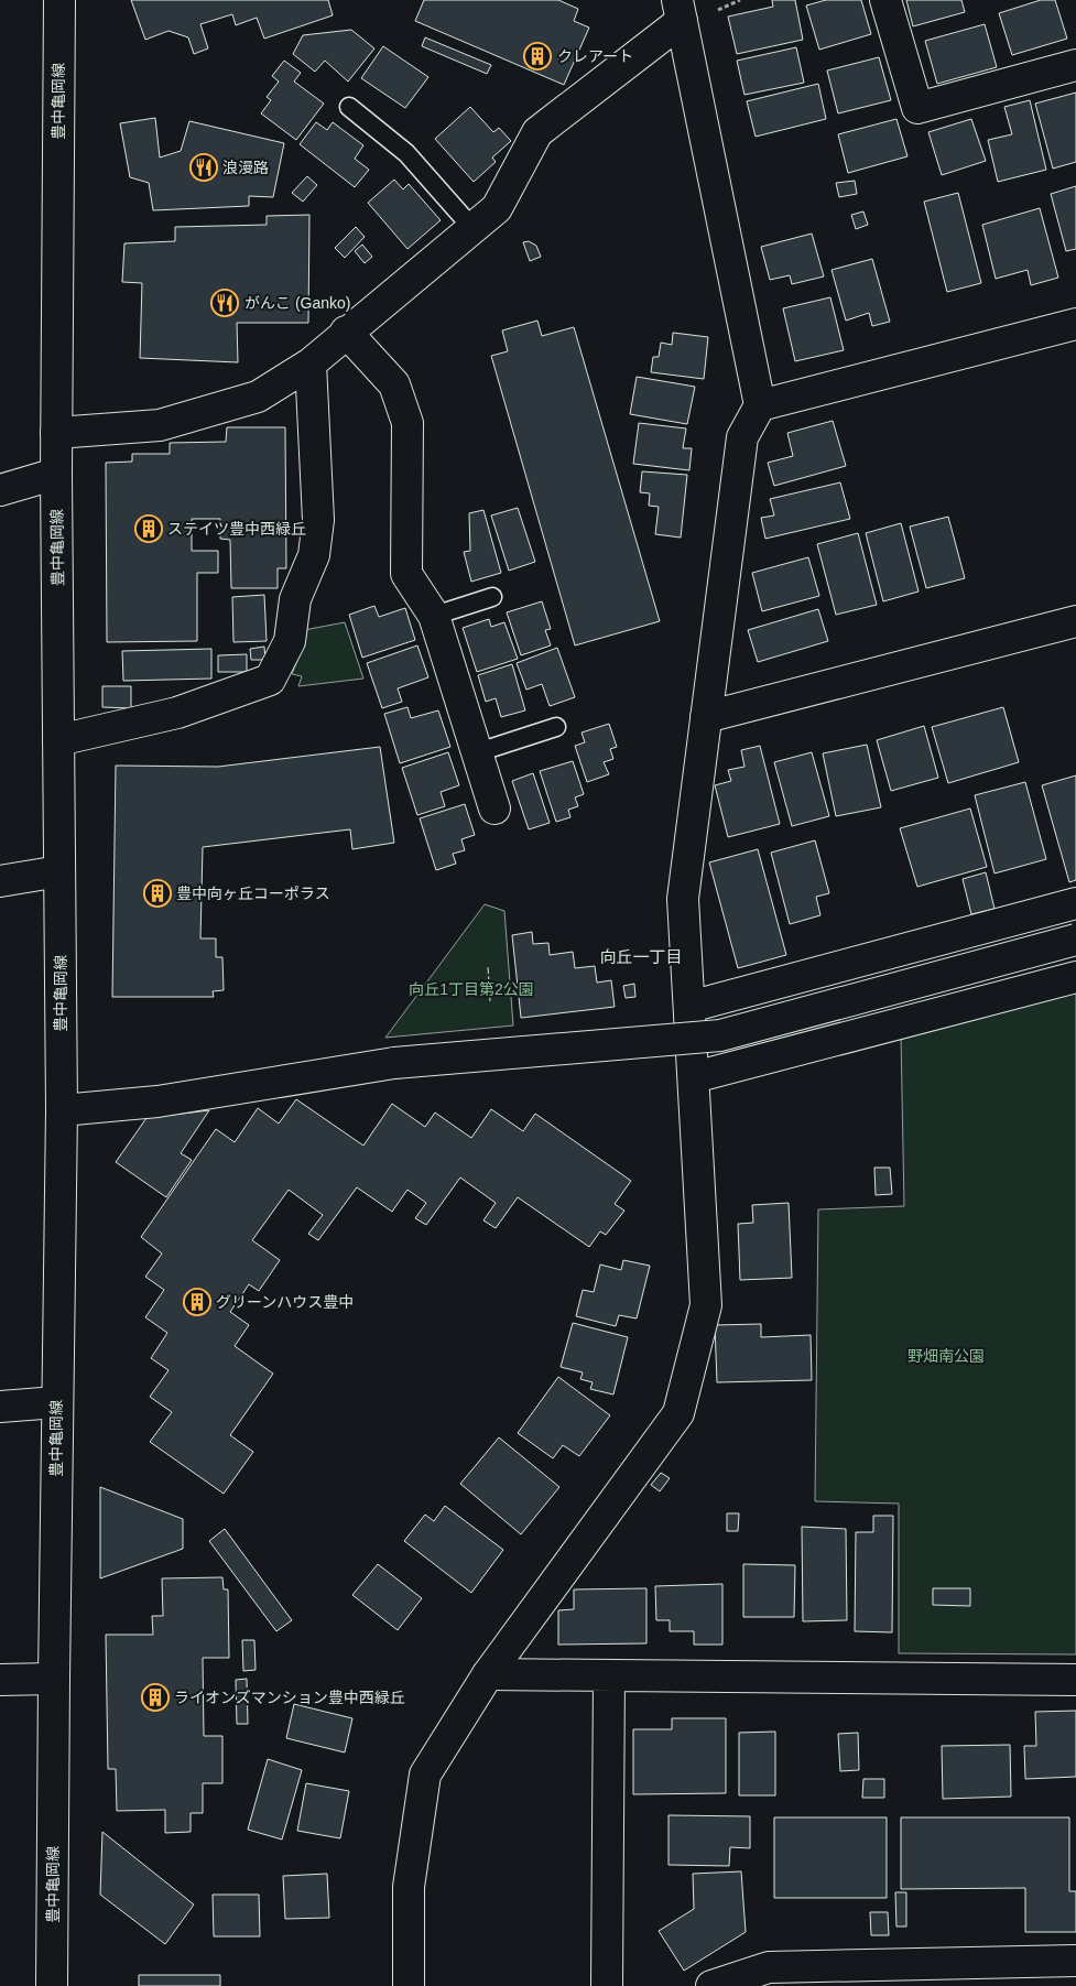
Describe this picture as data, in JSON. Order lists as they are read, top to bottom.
{
  "streets": {
    "street": ["豊中亀岡線"]
  },
  "districts": ["向丘一丁目"],
  "parks": ["向丘1丁目第2公園", "野畑南公園"],
  "places": {
    "building": [
      "クレアート",
      "ステイツ豊中西緑丘",
      "豊中向ヶ丘コーポラス",
      "グリーンハウス豊中",
      "ライオンズマンション豊中西緑丘"
    ],
    "restaurant": ["浪漫路", "がんこ (Ganko)"]
  }
}
